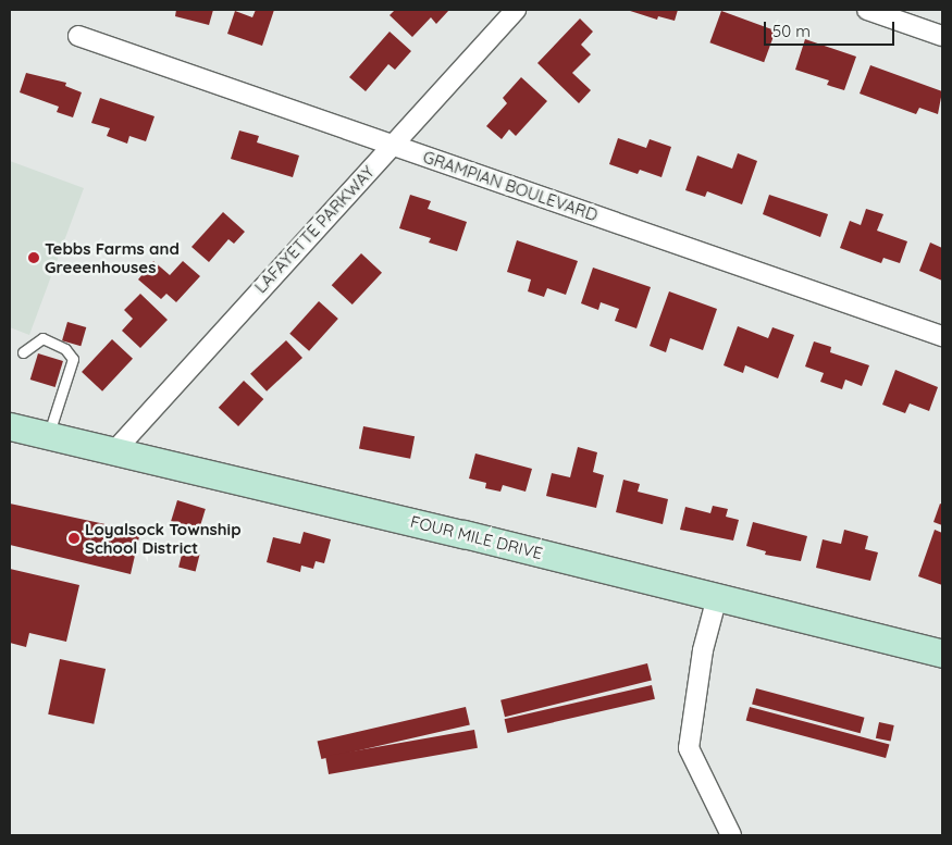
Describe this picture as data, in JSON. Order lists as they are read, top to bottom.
{
  "streets": {
    "street": ["GRAMPIAN BOULEVARD", "LAFAYETTE PARKWAY", "FOUR MILE DRIVE"]
  },
  "crossings": [
    ["GRAMPIAN BOULEVARD", "LAFAYETTE PARKWAY"],
    ["LAFAYETTE PARKWAY", "FOUR MILE DRIVE"]
  ],
  "places": ["Tebbs Farms and Greeenhouses", "Loyalsock Township School District"],
  "scale_bar": "50 m"
}
